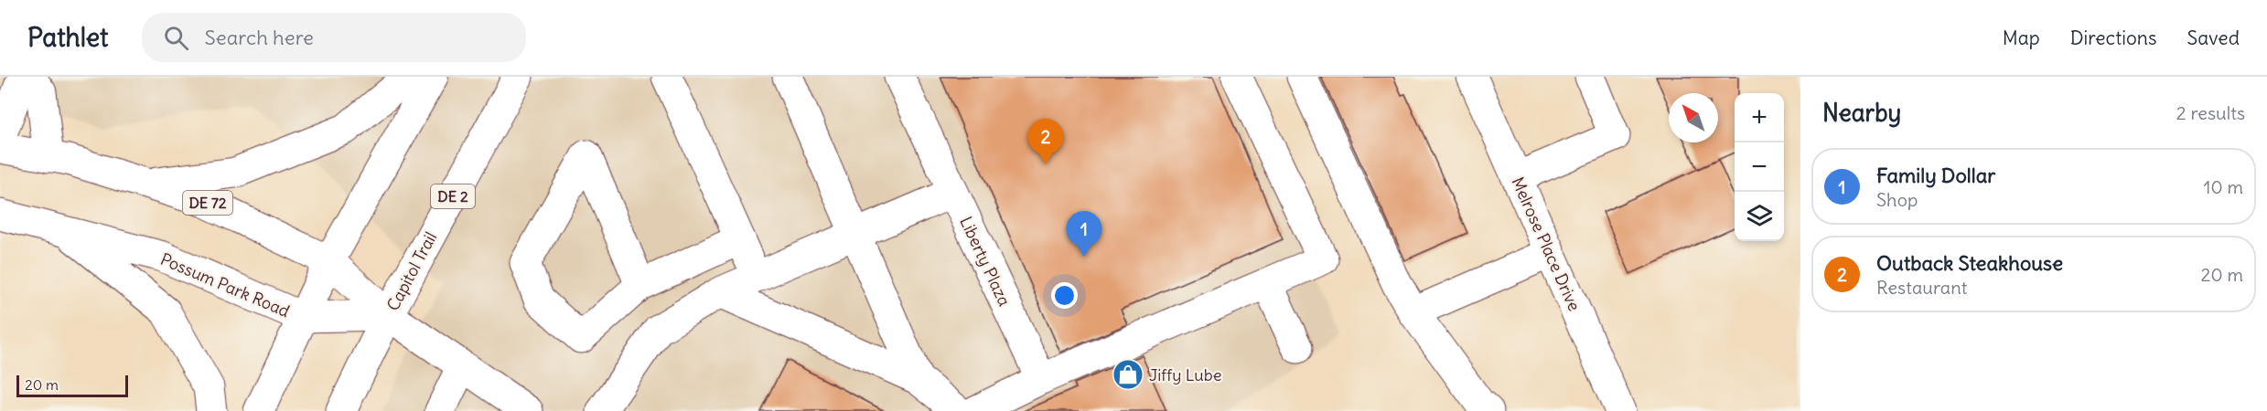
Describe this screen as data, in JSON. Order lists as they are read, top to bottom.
{
  "streets": {
    "main road": [
      "DE 2",
      "DE 72",
      "Melrose Place Drive",
      "Liberty Plaza",
      "Capitol Trail",
      "Possum Park Road"
    ]
  },
  "crossings": [
    ["DE 72", "Capitol Trail"],
    ["DE 72", "Possum Park Road"],
    ["Capitol Trail", "Possum Park Road"]
  ],
  "places": {
    "shop": ["Jiffy Lube"]
  },
  "scale_bar": "20 m",
  "north": "top left",
  "page": {
    "header": "Pathlet",
    "search": "Search here",
    "nav": ["Map", "Directions", "Saved"],
    "heading": ["Nearby", "2 results"],
    "map_buttons": ["+", "−"],
    "pins": ["2", "1"],
    "list": [
      {
        "mark": "1",
        "name": "Family Dollar",
        "note": "Shop",
        "value": "10 m"
      },
      {
        "mark": "2",
        "name": "Outback Steakhouse",
        "note": "Restaurant",
        "value": "20 m"
      }
    ],
    "scale": "20 m"
  }
}
